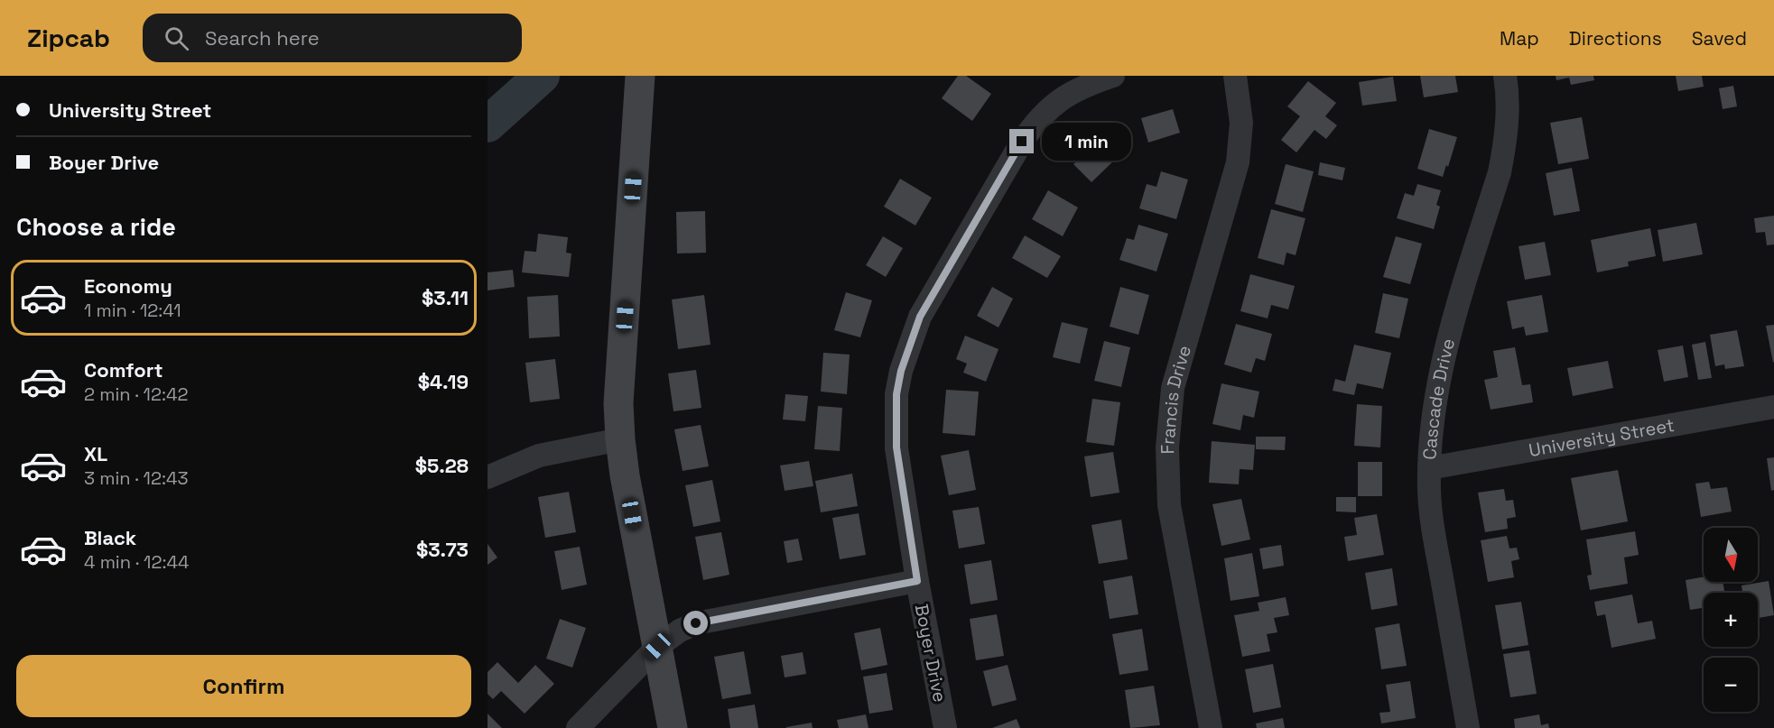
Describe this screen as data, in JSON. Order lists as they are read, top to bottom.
{
  "streets": {
    "street": [
      "Francis Drive",
      "Cascade Drive",
      "University Street",
      "Boyer Drive"
    ]
  },
  "crossings": [
    ["Cascade Drive", "University Street"]
  ],
  "north": "bottom",
  "page": {
    "header": "Zipcab",
    "search": "Search here",
    "nav": ["Map", "Directions", "Saved"],
    "banner": ["University Street", "Boyer Drive"],
    "bubble": "1 min",
    "heading": "Choose a ride",
    "list": [
      {
        "name": "Economy",
        "note": "1 min · 12:41",
        "value": "$3.11"
      },
      {
        "name": "Comfort",
        "note": "2 min · 12:42",
        "value": "$4.19"
      },
      {
        "name": "XL",
        "note": "3 min · 12:43",
        "value": "$5.28"
      },
      {
        "name": "Black",
        "note": "4 min · 12:44",
        "value": "$3.73"
      }
    ],
    "map_buttons": ["+", "−"],
    "buttons": "Confirm"
  }
}
